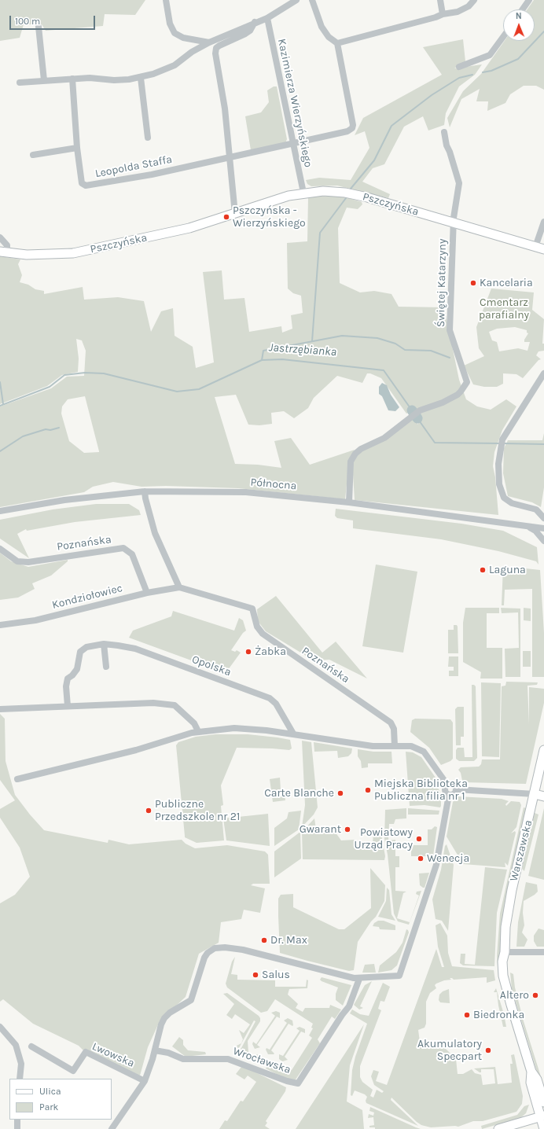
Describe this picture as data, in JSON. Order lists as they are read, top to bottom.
{
  "streets": {
    "street": [
      "Kazimierza Wierzyńskiego",
      "Leopolda Staffa",
      "Pszczyńska",
      "Świętej Katarzyny",
      "Północna",
      "Poznańska",
      "Kondziołowiec",
      "Opolska",
      "Warszawska",
      "Lwowska",
      "Wrocławska"
    ]
  },
  "crossings": [
    ["Kazimierza Wierzyńskiego", "Leopolda Staffa"],
    ["Kazimierza Wierzyńskiego", "Pszczyńska"],
    ["Pszczyńska", "Świętej Katarzyny"],
    ["Świętej Katarzyny", "Północna"],
    ["Poznańska", "Kondziołowiec"]
  ],
  "water": ["Jastrzębianka"],
  "parks": ["Cmentarz parafialny"],
  "places": [
    "Pszczyńska - Wierzyńskiego",
    "Kancelaria",
    "Laguna",
    "Żabka",
    "Miejska Biblioteka Publiczna filia nr 1",
    "Carte Blanche",
    "Publiczne Przedszkole nr 21",
    "Gwarant",
    "Powiatowy Urząd Pracy",
    "Wenecja",
    "Dr. Max",
    "Salus",
    "Altero",
    "Biedronka",
    "Akumulatory Specpart"
  ],
  "legend": ["Ulica", "Park"],
  "scale_bar": "100 m",
  "north": "top"
}
